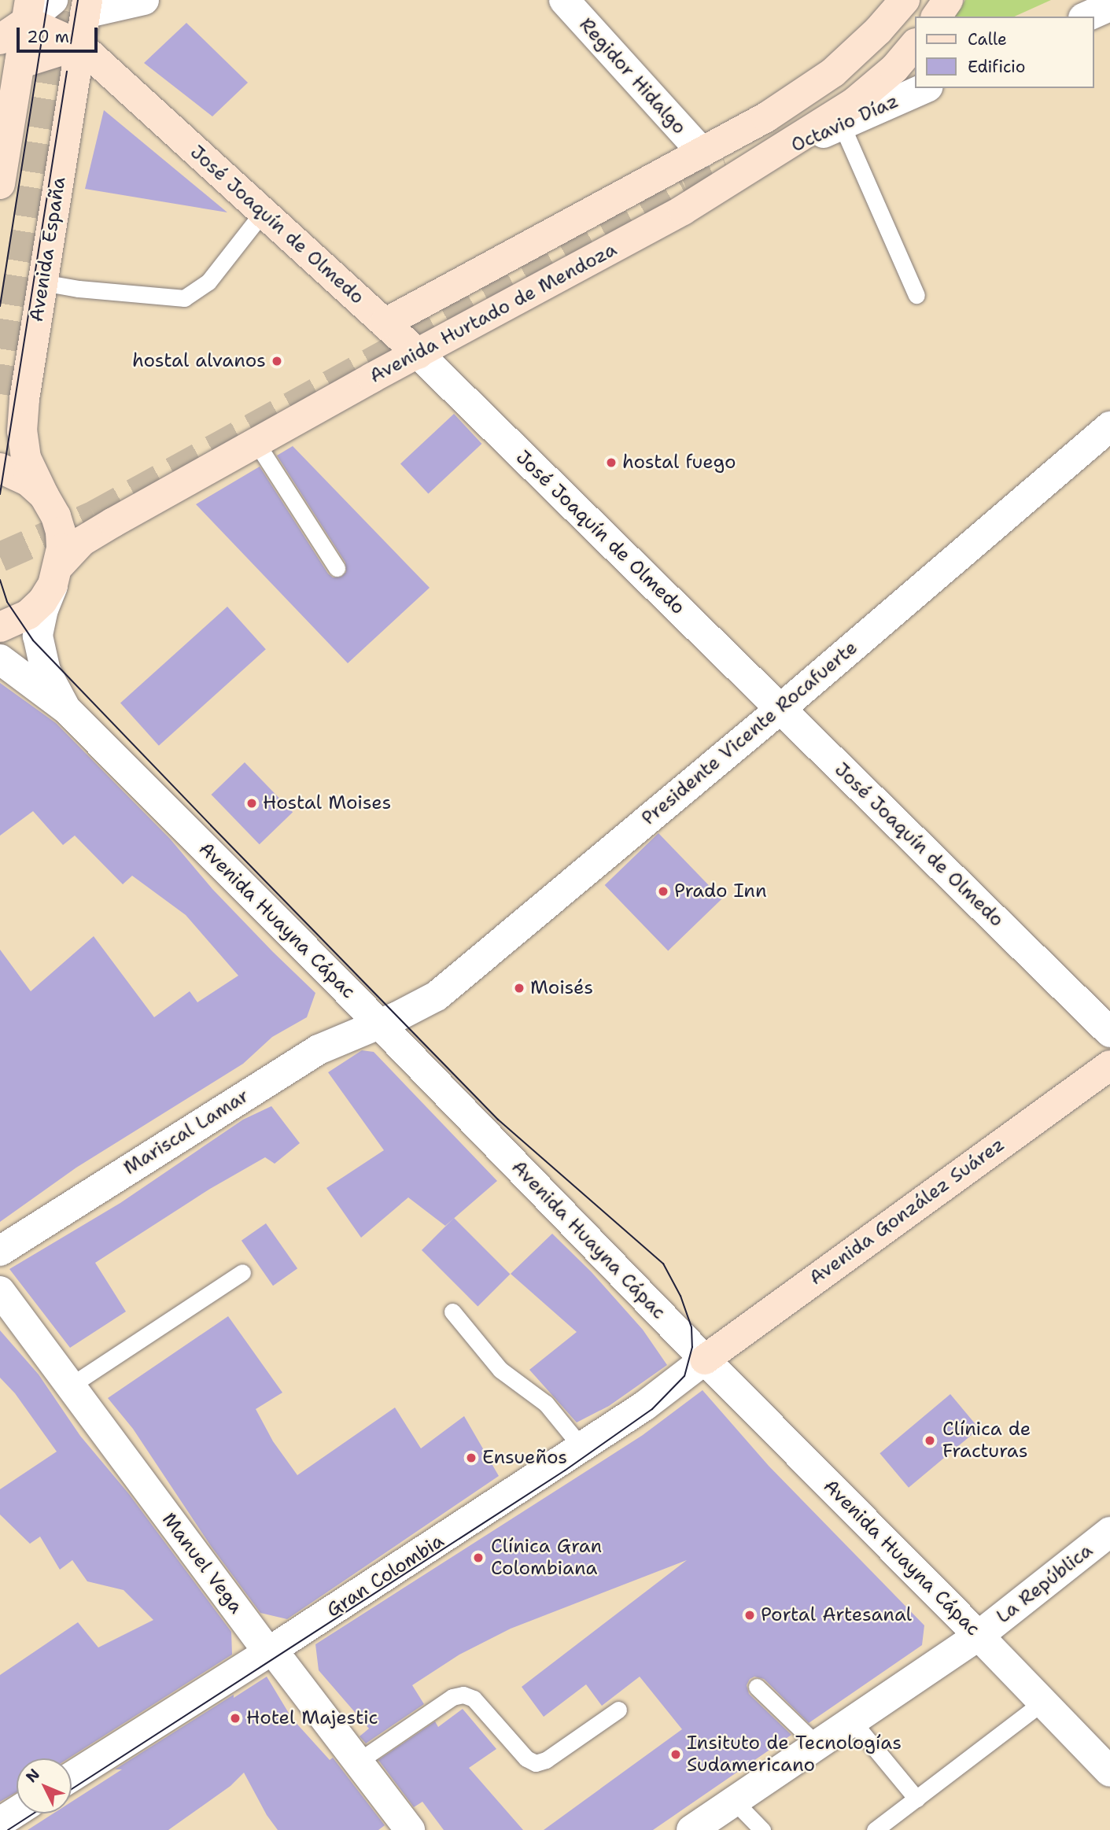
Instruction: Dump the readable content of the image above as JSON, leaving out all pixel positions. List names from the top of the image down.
{
  "streets": {
    "main road": [
      "José Joaquín de Olmedo",
      "Avenida España",
      "Avenida Hurtado de Mendoza",
      "Avenida González Suárez"
    ],
    "street": [
      "Regidor Hidalgo",
      "Octavio Díaz",
      "Presidente Vicente Rocafuerte",
      "Avenida Huayna Cápac",
      "Mariscal Lamar",
      "Manuel Vega",
      "Gran Colombia",
      "La República"
    ]
  },
  "crossings": [
    ["Octavio Díaz", "Avenida Hurtado de Mendoza"],
    ["José Joaquín de Olmedo", "Avenida España"],
    ["José Joaquín de Olmedo", "Avenida Hurtado de Mendoza"],
    ["José Joaquín de Olmedo", "Presidente Vicente Rocafuerte"],
    ["Avenida España", "Avenida Hurtado de Mendoza"],
    ["Presidente Vicente Rocafuerte", "Avenida Huayna Cápac"],
    ["Presidente Vicente Rocafuerte", "Mariscal Lamar"],
    ["Avenida Huayna Cápac", "Mariscal Lamar"],
    ["Avenida Huayna Cápac", "Avenida González Suárez"],
    ["Avenida Huayna Cápac", "Gran Colombia"],
    ["Avenida Huayna Cápac", "La República"],
    ["Avenida González Suárez", "Gran Colombia"],
    ["Manuel Vega", "Gran Colombia"]
  ],
  "places": [
    "hostal alvanos",
    "hostal fuego",
    "Hostal Moises",
    "Prado Inn",
    "Moisés",
    "Clínica de Fracturas",
    "Ensueños",
    "Clínica Gran Colombiana",
    "Portal Artesanal",
    "Hotel Majestic",
    "Insituto de Tecnologías Sudamericano"
  ],
  "legend": ["Calle", "Edificio"],
  "scale_bar": "20 m",
  "north": "top left"
}
